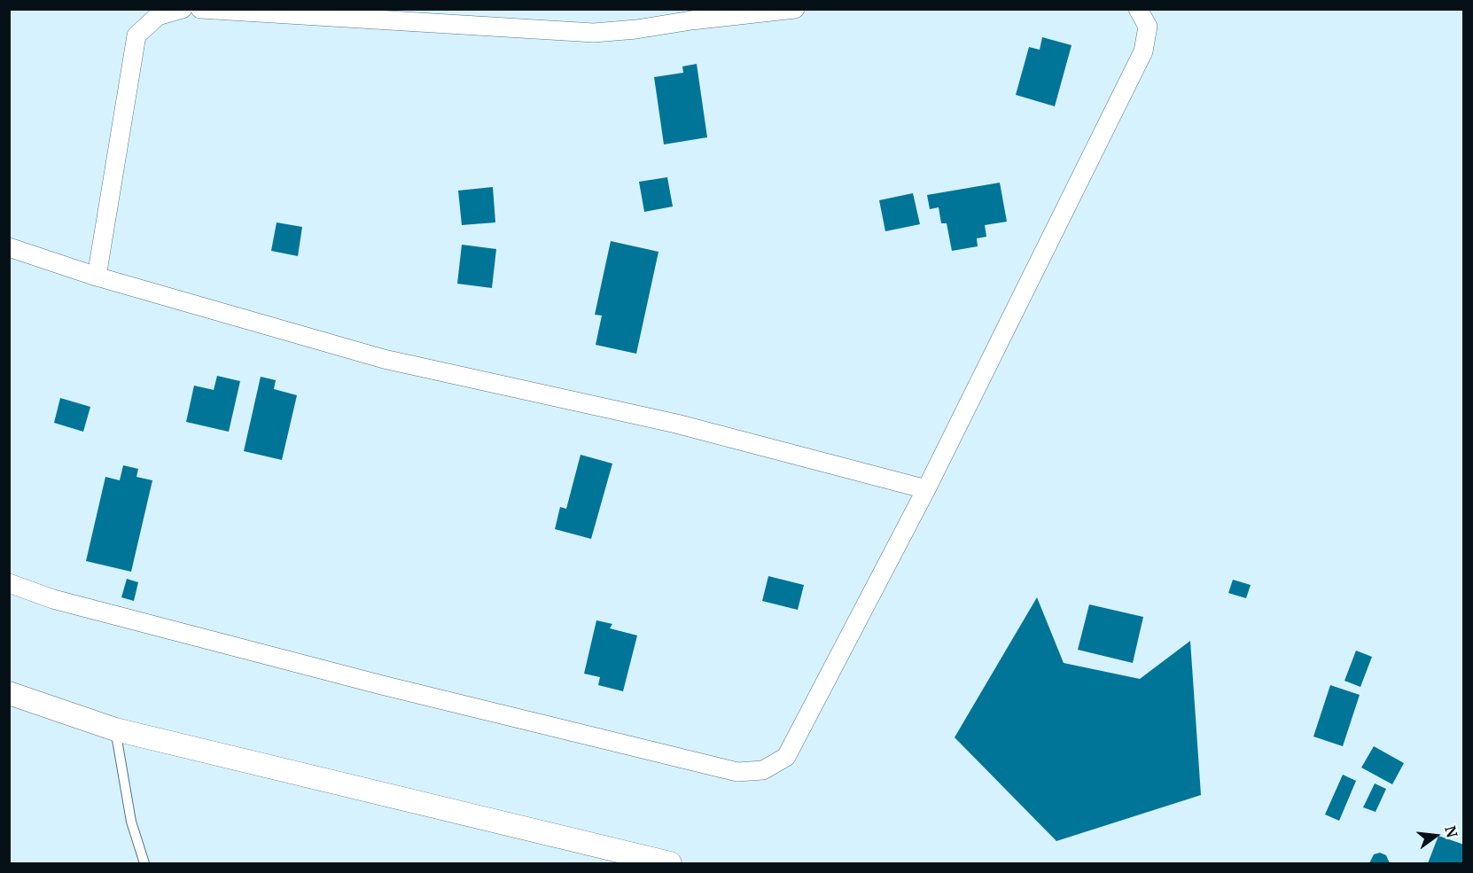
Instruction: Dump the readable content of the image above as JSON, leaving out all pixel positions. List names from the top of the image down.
{
  "north": "right"
}
